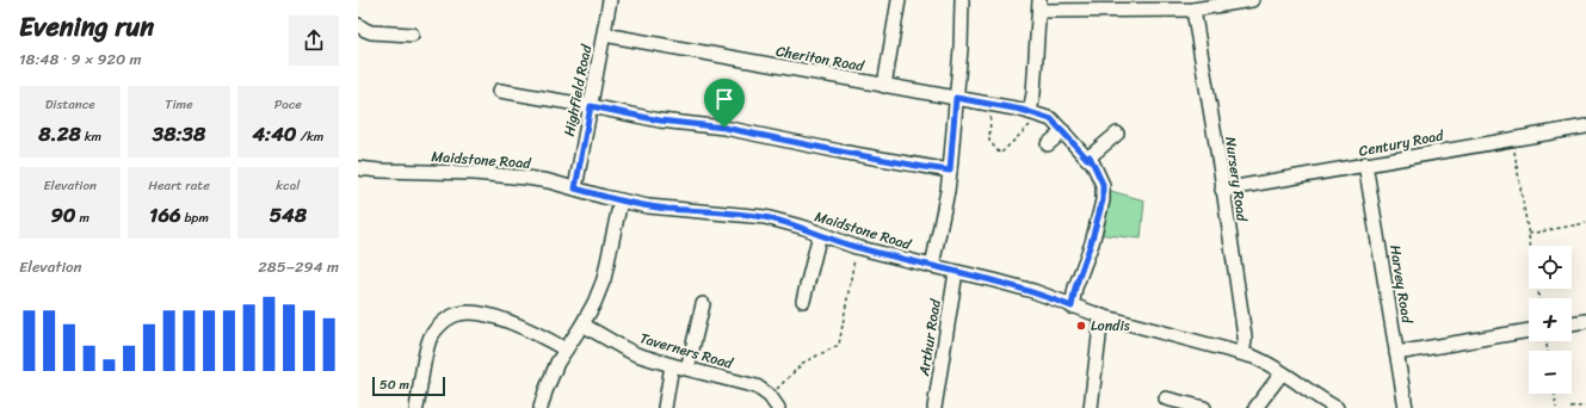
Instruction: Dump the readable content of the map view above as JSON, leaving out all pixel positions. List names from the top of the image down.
{
  "streets": {
    "street": [
      "Cheriton Road",
      "Highfield Road",
      "Century Road",
      "Maidstone Road",
      "Nursery Road",
      "Harvey Road",
      "Arthur Road",
      "Taverners Road"
    ]
  },
  "crossings": [
    ["Cheriton Road", "Highfield Road"],
    ["Highfield Road", "Maidstone Road"],
    ["Century Road", "Nursery Road"],
    ["Century Road", "Harvey Road"],
    ["Maidstone Road", "Nursery Road"],
    ["Maidstone Road", "Arthur Road"]
  ],
  "places": ["Londis"],
  "scale_bar": "50 m",
  "page": {
    "heading": ["Evening run", "18:48 · 9 × 920 m"],
    "stats": [
      ["Distance", "8.28 km"],
      ["Time", "38:38"],
      ["Pace", "4:40 /km"],
      ["Elevation", "90 m"],
      ["Heart rate", "166 bpm"],
      ["kcal", "548"]
    ],
    "chart": ["Elevation", "285–294 m"],
    "map_buttons": ["+", "−"],
    "scale": "50 m"
  }
}
